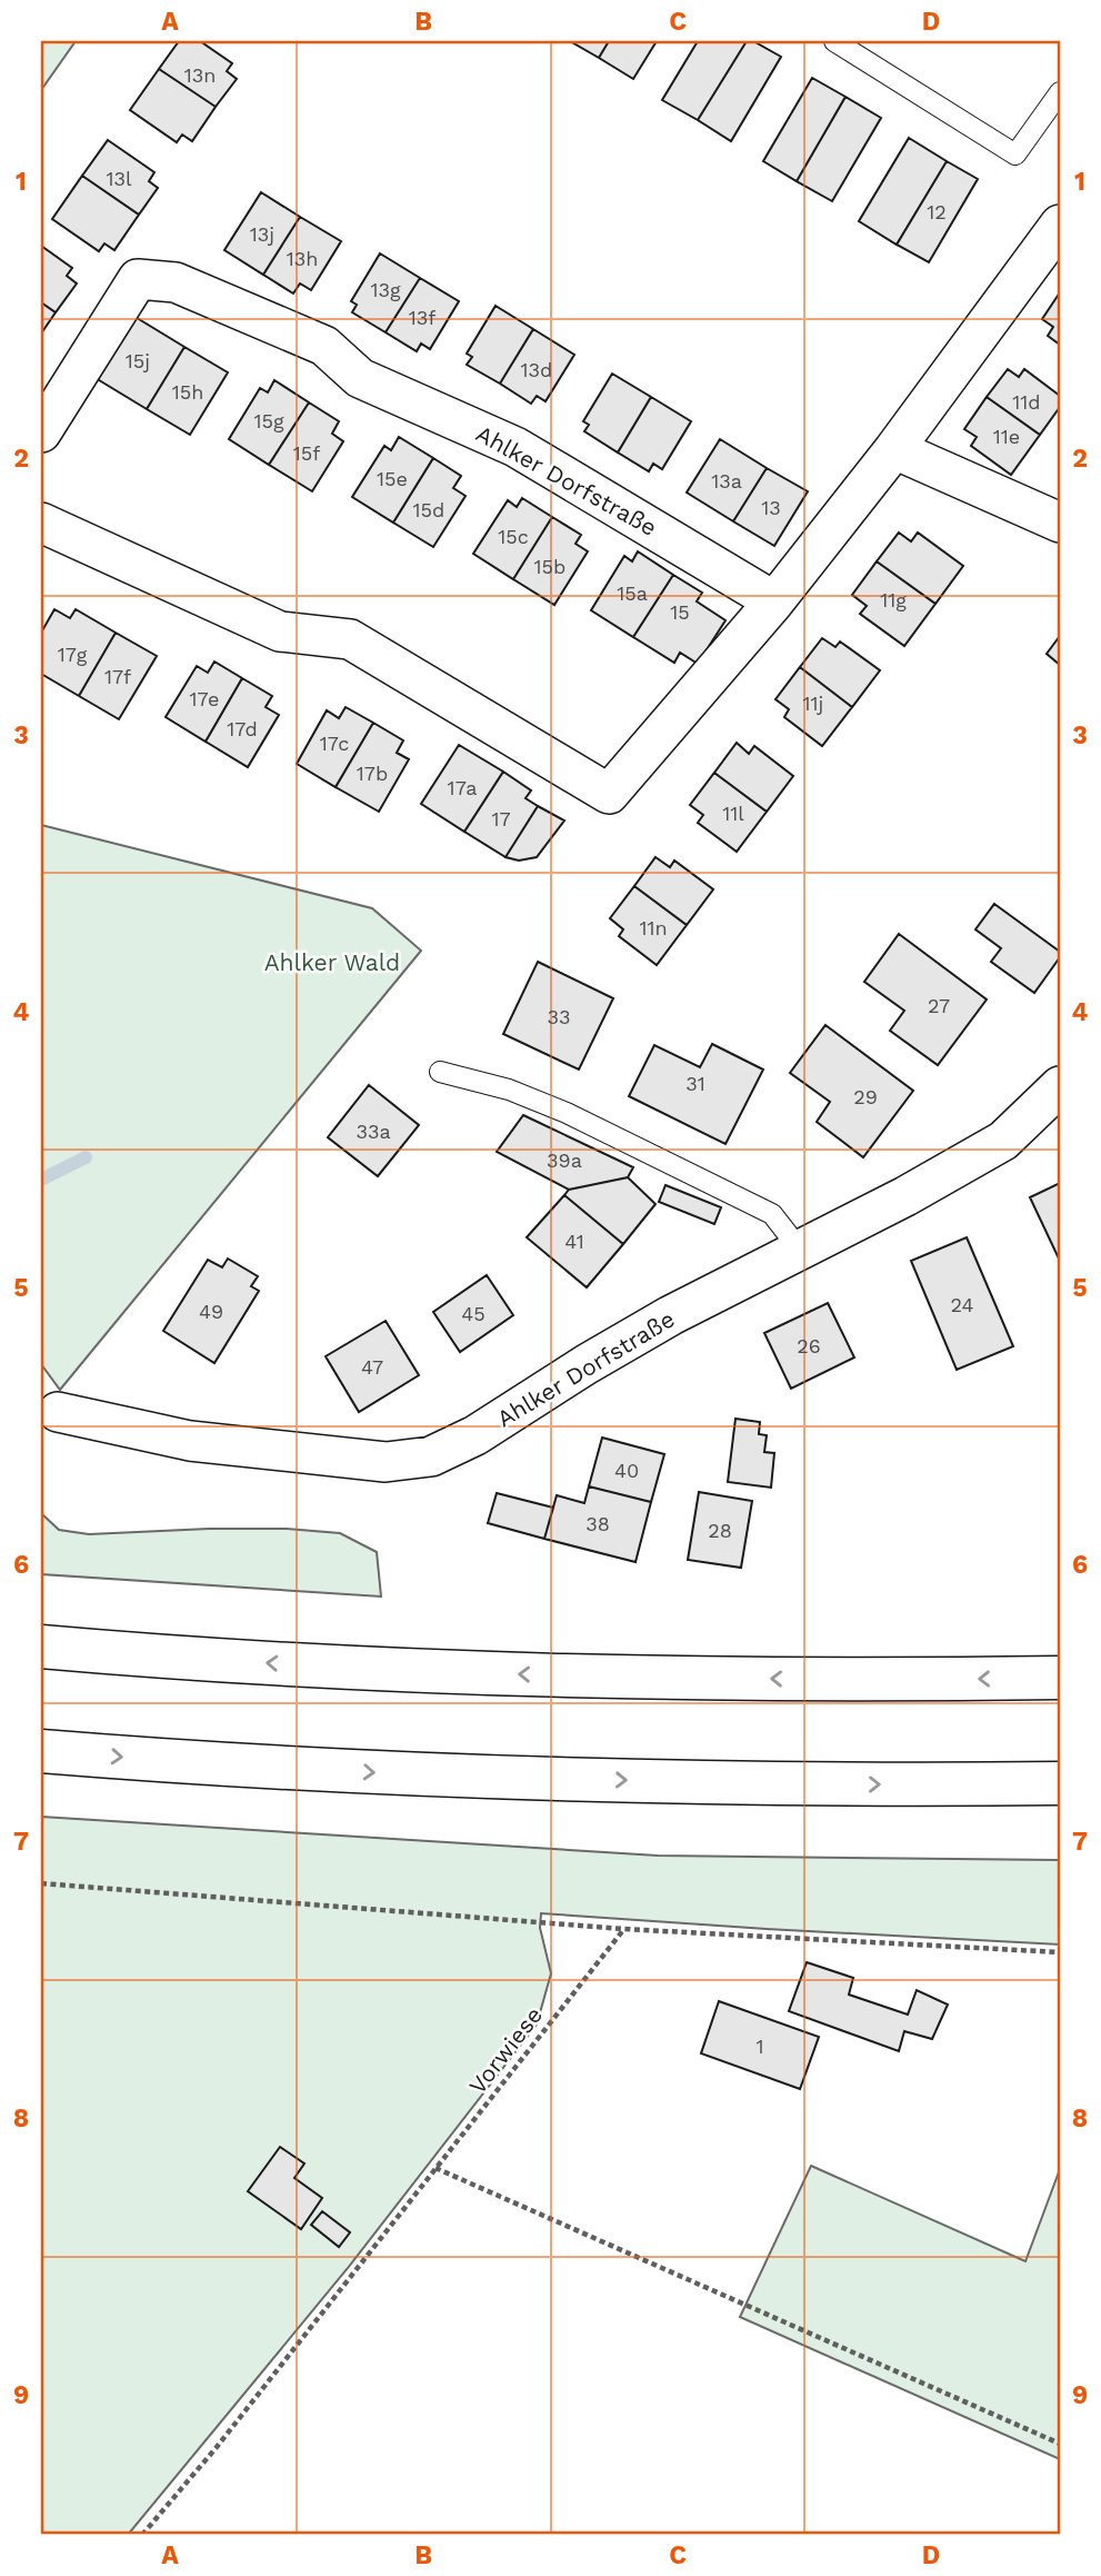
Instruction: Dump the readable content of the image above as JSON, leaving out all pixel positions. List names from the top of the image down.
{
  "streets": {
    "street": ["Ahlker Dorfstraße"],
    "path": ["Vorwiese"]
  },
  "parks": ["Ahlker Wald"],
  "house_numbers": [
    "13n",
    "13l",
    "12",
    "13j",
    "13h",
    "13g",
    "13f",
    "15j",
    "13d",
    "15h",
    "11d",
    "15g",
    "11e",
    "15f",
    "15e",
    "13a",
    "13",
    "15d",
    "15c",
    "15b",
    "15a",
    "11g",
    "15",
    "17g",
    "17f",
    "17e",
    "11j",
    "17d",
    "17c",
    "17b",
    "17a",
    "11l",
    "17",
    "11n",
    "27",
    "33",
    "31",
    "29",
    "33a",
    "39a",
    "41",
    "24",
    "49",
    "45",
    "26",
    "47",
    "40",
    "38",
    "28",
    "1"
  ],
  "grid": {
    "columns": [
      "A",
      "B",
      "C",
      "D"
    ],
    "rows": [
      "1",
      "2",
      "3",
      "4",
      "5",
      "6",
      "7",
      "8",
      "9"
    ]
  }
}
